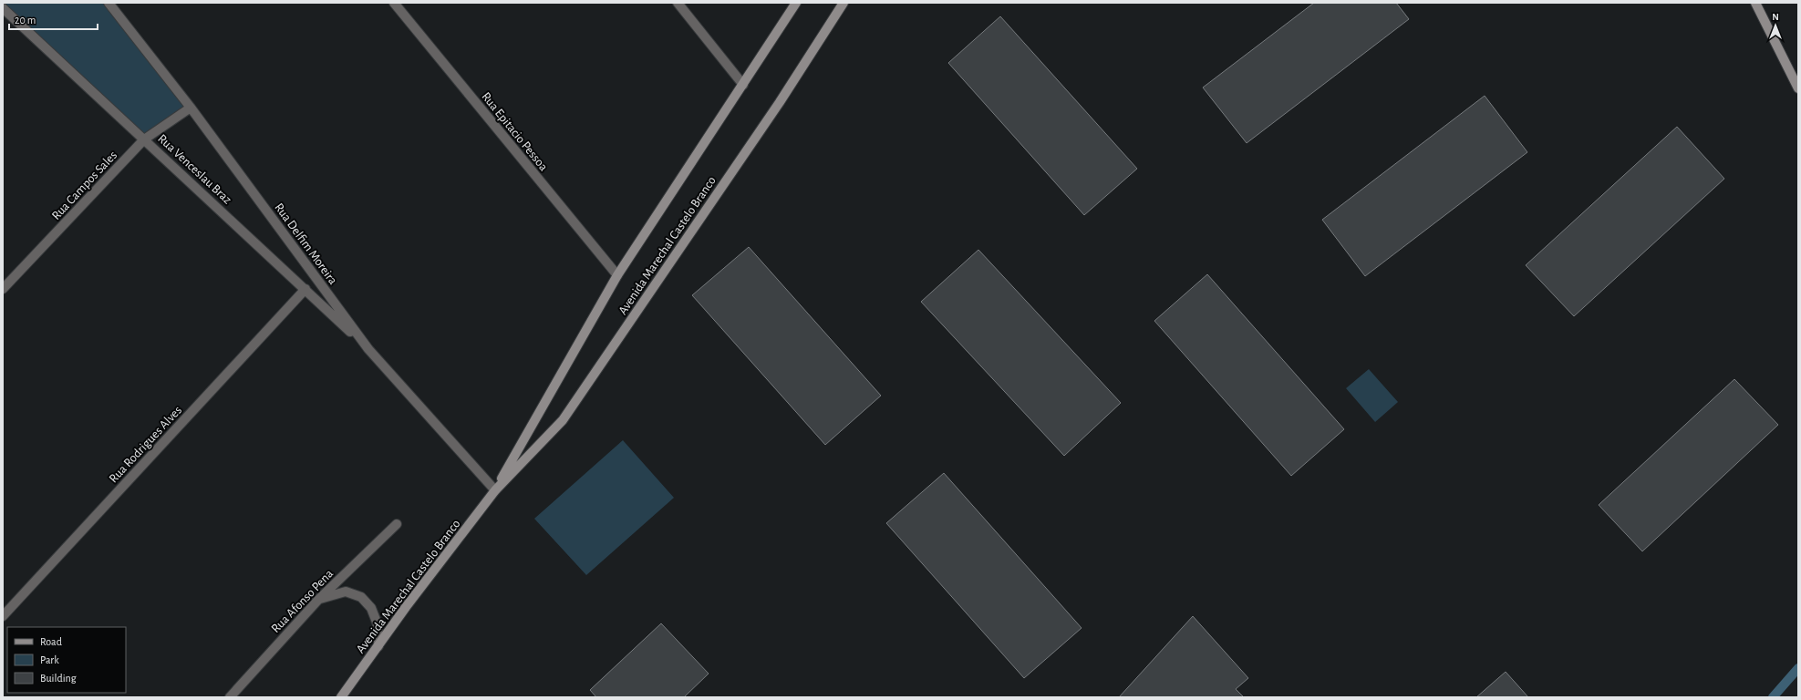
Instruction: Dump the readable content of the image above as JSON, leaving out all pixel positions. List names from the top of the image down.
{
  "streets": {
    "street": [
      "Rua Epitacio Pessoa",
      "Rua Venceslau Braz",
      "Rua Campos Sales",
      "Rua Delfim Moreira",
      "Avenida Marechal Castelo Branco",
      "Rua Rodrigues Alves",
      "Rua Afonso Pena"
    ]
  },
  "crossings": [
    ["Rua Epitacio Pessoa", "Avenida Marechal Castelo Branco"],
    ["Rua Venceslau Braz", "Rua Campos Sales"],
    ["Rua Venceslau Braz", "Rua Delfim Moreira"],
    ["Rua Venceslau Braz", "Rua Rodrigues Alves"],
    ["Rua Campos Sales", "Rua Delfim Moreira"],
    ["Rua Delfim Moreira", "Avenida Marechal Castelo Branco"]
  ],
  "legend": ["Road", "Park", "Building"],
  "scale_bar": "20 m",
  "north": "top"
}
